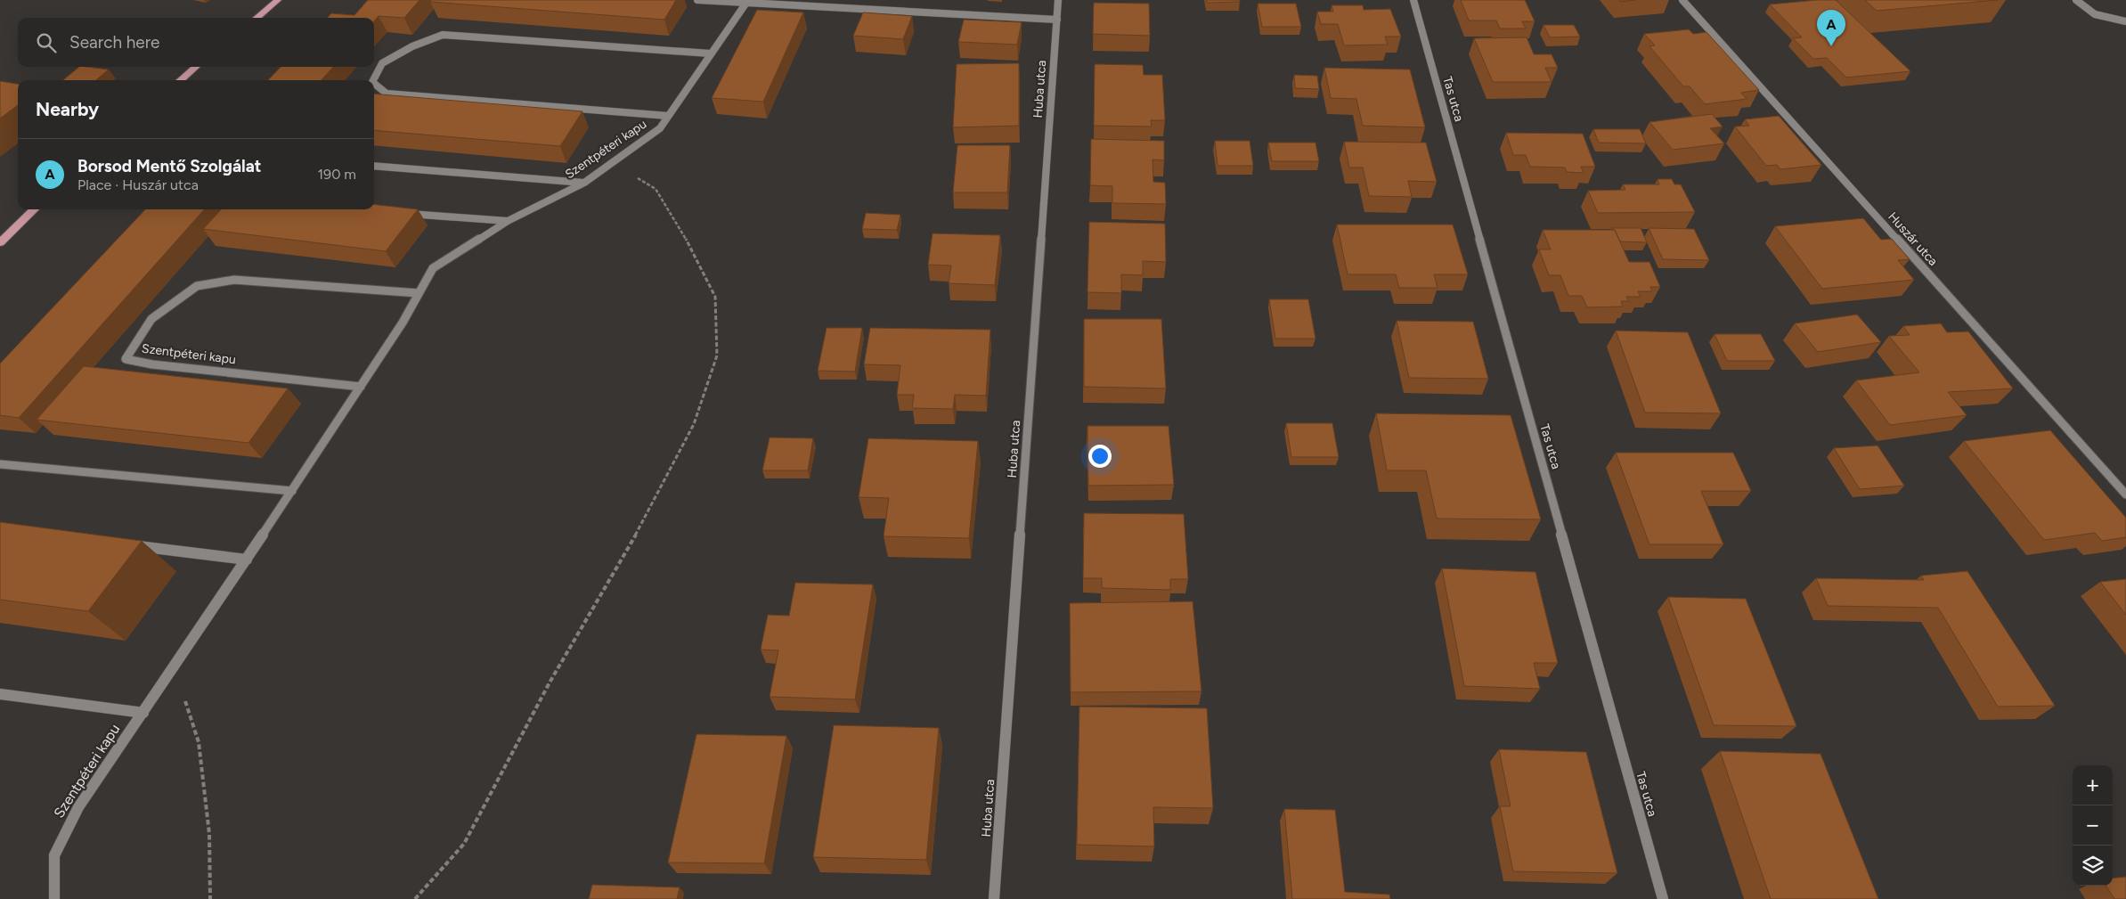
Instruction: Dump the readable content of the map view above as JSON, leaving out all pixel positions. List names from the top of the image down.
{
  "streets": {
    "street": [
      "Huba utca",
      "Tas utca",
      "Szentpéteri kapu",
      "Huszár utca"
    ]
  },
  "page": {
    "pins": "A",
    "search": "Search here",
    "heading": "Nearby",
    "list": [
      {
        "mark": "A",
        "name": "Borsod Mentő Szolgálat",
        "note": "Place · Huszár utca",
        "value": "190 m"
      }
    ],
    "map_buttons": ["+", "−"]
  }
}
